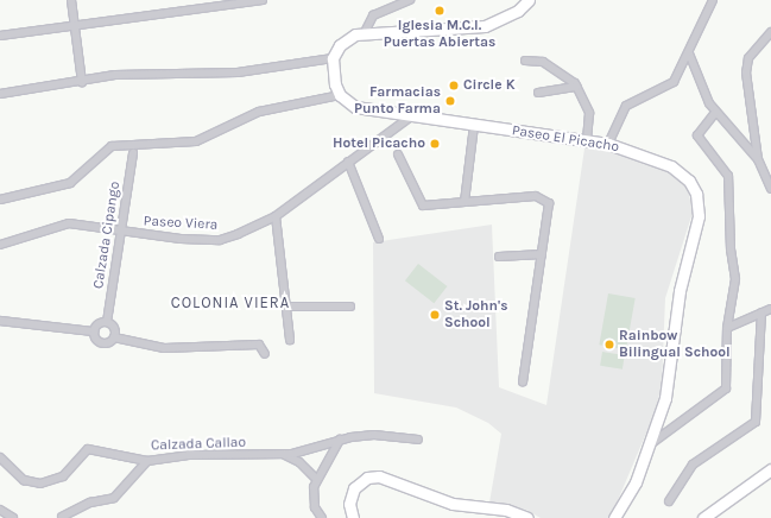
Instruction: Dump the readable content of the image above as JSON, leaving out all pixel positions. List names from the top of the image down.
{
  "streets": {
    "street": [
      "Paseo El Picacho",
      "Paseo Viera",
      "Calzada Cipango",
      "Calzada Callao"
    ]
  },
  "crossings": [
    ["Paseo El Picacho", "Paseo Viera"],
    ["Paseo Viera", "Calzada Cipango"]
  ],
  "districts": ["COLONIA VIERA"],
  "places": [
    "Iglesia M.C.I. Puertas Abiertas",
    "Circle K",
    "Farmacias Punto Farma",
    "Hotel Picacho",
    "St. John's School",
    "Rainbow Bilingual School"
  ]
}
